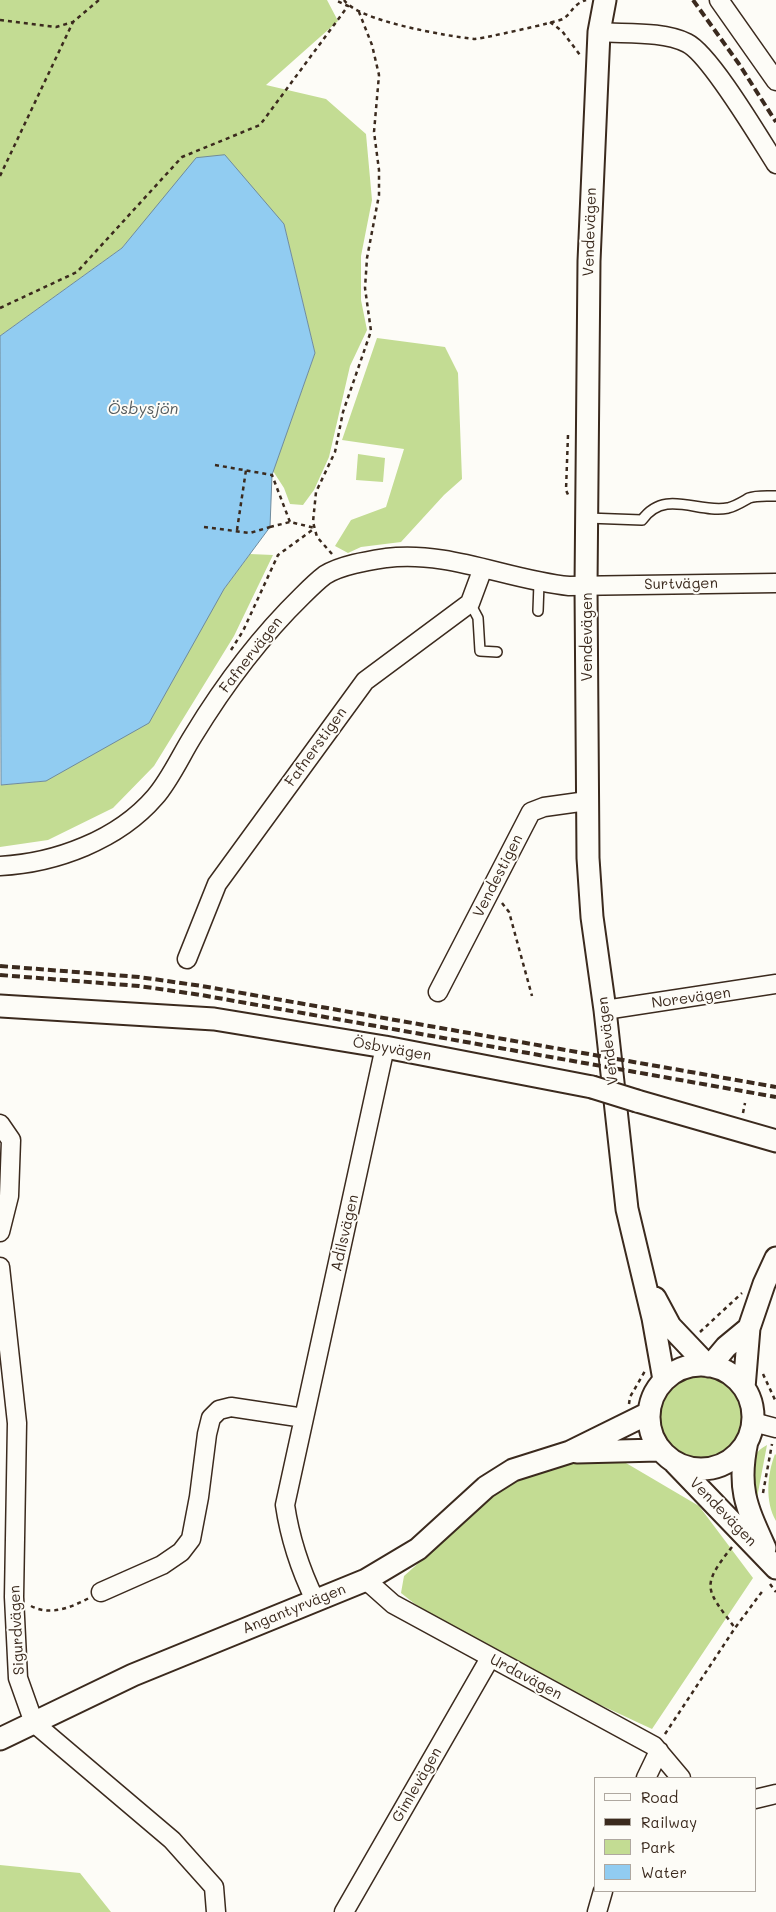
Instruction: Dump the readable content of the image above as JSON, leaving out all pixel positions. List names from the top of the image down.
{
  "streets": {
    "street": [
      "Vendevägen",
      "Surtvägen",
      "Fafnervägen",
      "Fafnerstigen",
      "Vendestigen",
      "Norevägen",
      "Ösbyvägen",
      "Adilsvägen",
      "Angantyrvägen",
      "Sigurdvägen",
      "Urdavägen",
      "Gimlevägen"
    ]
  },
  "crossings": [
    ["Vendevägen", "Surtvägen"],
    ["Vendevägen", "Fafnervägen"],
    ["Vendevägen", "Vendestigen"],
    ["Vendevägen", "Norevägen"],
    ["Vendevägen", "Angantyrvägen"],
    ["Surtvägen", "Fafnervägen"],
    ["Ösbyvägen", "Adilsvägen"],
    ["Adilsvägen", "Angantyrvägen"],
    ["Angantyrvägen", "Sigurdvägen"],
    ["Angantyrvägen", "Urdavägen"],
    ["Urdavägen", "Gimlevägen"]
  ],
  "water": ["Ösbysjön"],
  "legend": [
    "Road",
    "Railway",
    "Park",
    "Water"
  ]
}
